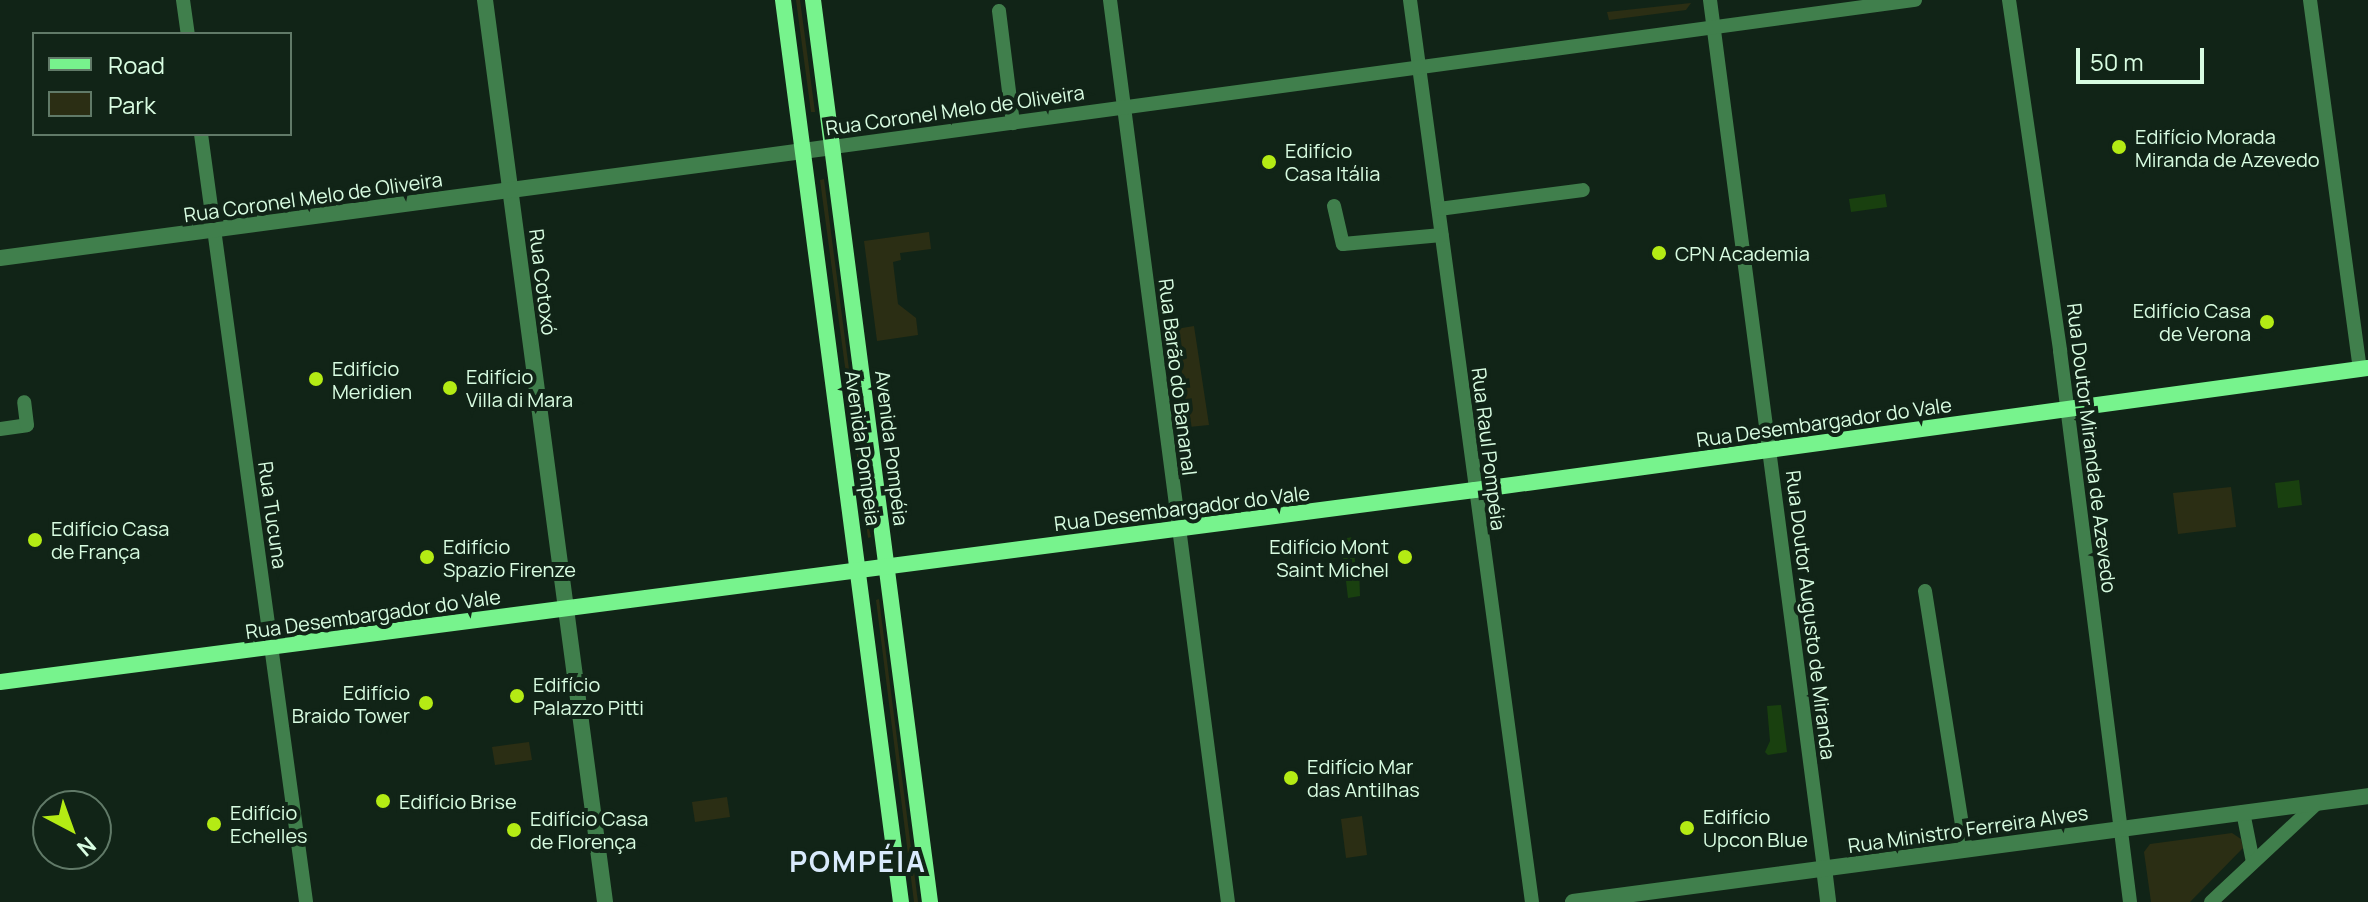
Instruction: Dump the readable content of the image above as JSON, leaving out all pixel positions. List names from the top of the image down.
{
  "streets": {
    "main road": ["Rua Desembargador do Vale", "Avenida Pompeia", "Avenida Pompéia"],
    "street": [
      "Rua Coronel Melo de Oliveira",
      "Rua Cotoxó",
      "Rua Barão do Bananal",
      "Rua Doutor Miranda de Azevedo",
      "Rua Raul Pompéia",
      "Rua Tucuna",
      "Rua Doutor Augusto de Miranda",
      "Rua Ministro Ferreira Alves"
    ]
  },
  "crossings": [
    ["Rua Coronel Melo de Oliveira", "Rua Cotoxó"],
    ["Rua Coronel Melo de Oliveira", "Rua Barão do Bananal"],
    ["Rua Coronel Melo de Oliveira", "Avenida Pompeia"],
    ["Rua Coronel Melo de Oliveira", "Avenida Pompéia"],
    ["Rua Coronel Melo de Oliveira", "Rua Raul Pompéia"],
    ["Rua Coronel Melo de Oliveira", "Rua Tucuna"],
    ["Rua Coronel Melo de Oliveira", "Rua Doutor Augusto de Miranda"],
    ["Rua Cotoxó", "Rua Desembargador do Vale"],
    ["Rua Barão do Bananal", "Rua Desembargador do Vale"],
    ["Rua Desembargador do Vale", "Avenida Pompeia"],
    ["Rua Desembargador do Vale", "Avenida Pompéia"],
    ["Rua Desembargador do Vale", "Rua Doutor Miranda de Azevedo"],
    ["Rua Desembargador do Vale", "Rua Raul Pompéia"],
    ["Rua Desembargador do Vale", "Rua Tucuna"],
    ["Rua Desembargador do Vale", "Rua Doutor Augusto de Miranda"],
    ["Rua Doutor Miranda de Azevedo", "Rua Ministro Ferreira Alves"],
    ["Rua Doutor Augusto de Miranda", "Rua Ministro Ferreira Alves"]
  ],
  "districts": ["POMPÉIA"],
  "places": [
    "Edifício Morada Miranda de Azevedo",
    "Edifício Casa Itália",
    "CPN Academia",
    "Edifício Casa de Verona",
    "Edifício Meridien",
    "Edifício Villa di Mara",
    "Edifício Casa de França",
    "Edifício Spazio Firenze",
    "Edifício Mont Saint Michel",
    "Edifício Palazzo Pitti",
    "Edifício Braido Tower",
    "Edifício Mar das Antilhas",
    "Edifício Brise",
    "Edifício Echelles",
    "Edifício Upcon Blue",
    "Edifício Casa de Florença"
  ],
  "legend": ["Road", "Park"],
  "scale_bar": "50 m",
  "north": "bottom right"
}
